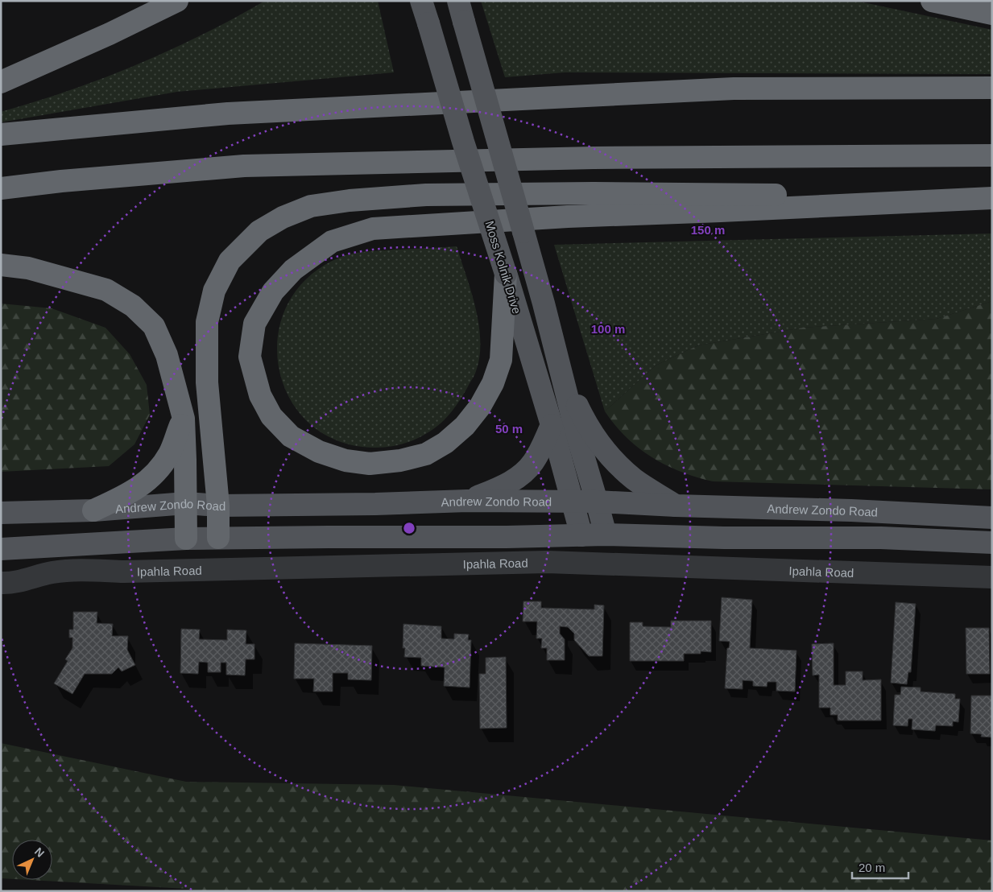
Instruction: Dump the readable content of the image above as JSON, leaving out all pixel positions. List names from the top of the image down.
{
  "streets": {
    "main road": ["Moss Kolnik Drive", "Andrew Zondo Road"],
    "street": ["Ipahla Road"]
  },
  "crossings": [
    ["Moss Kolnik Drive", "Andrew Zondo Road"]
  ],
  "scale_bar": "20 m",
  "north": "top right",
  "rings": ["150 m", "100 m", "50 m"]
}
